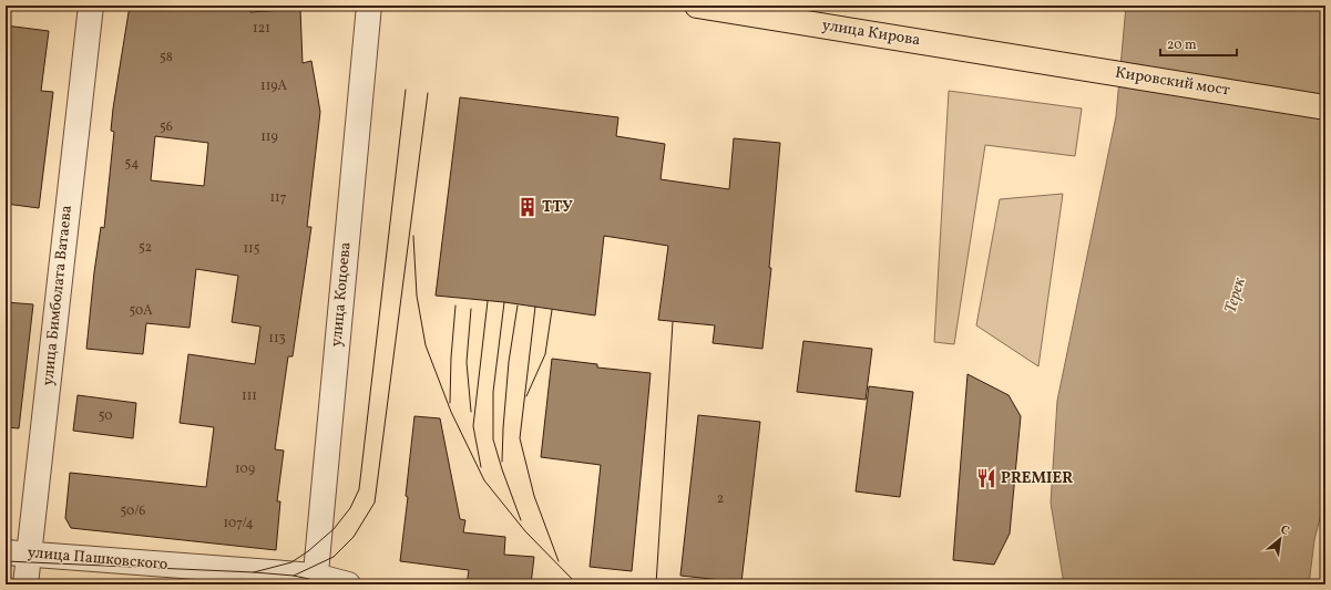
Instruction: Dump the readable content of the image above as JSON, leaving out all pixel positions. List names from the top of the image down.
{
  "streets": {
    "main road": ["улица Кирова", "Кировский мост"],
    "street": ["улица Коцоева", "улица Бимболата Ватаева", "улица Пашковского"]
  },
  "crossings": [
    ["улица Кирова", "Кировский мост"],
    ["улица Коцоева", "улица Пашковского"],
    ["улица Бимболата Ватаева", "улица Пашковского"]
  ],
  "water": ["Терек"],
  "places": {
    "building": ["ТТУ"],
    "restaurant": ["PREMIER"]
  },
  "house_numbers": [
    "121",
    "58",
    "119А",
    "56",
    "119",
    "54",
    "117",
    "52",
    "115",
    "50А",
    "113",
    "111",
    "50",
    "109",
    "2",
    "50/6",
    "107/4"
  ],
  "scale_bar": "20 m",
  "north": "top right"
}
